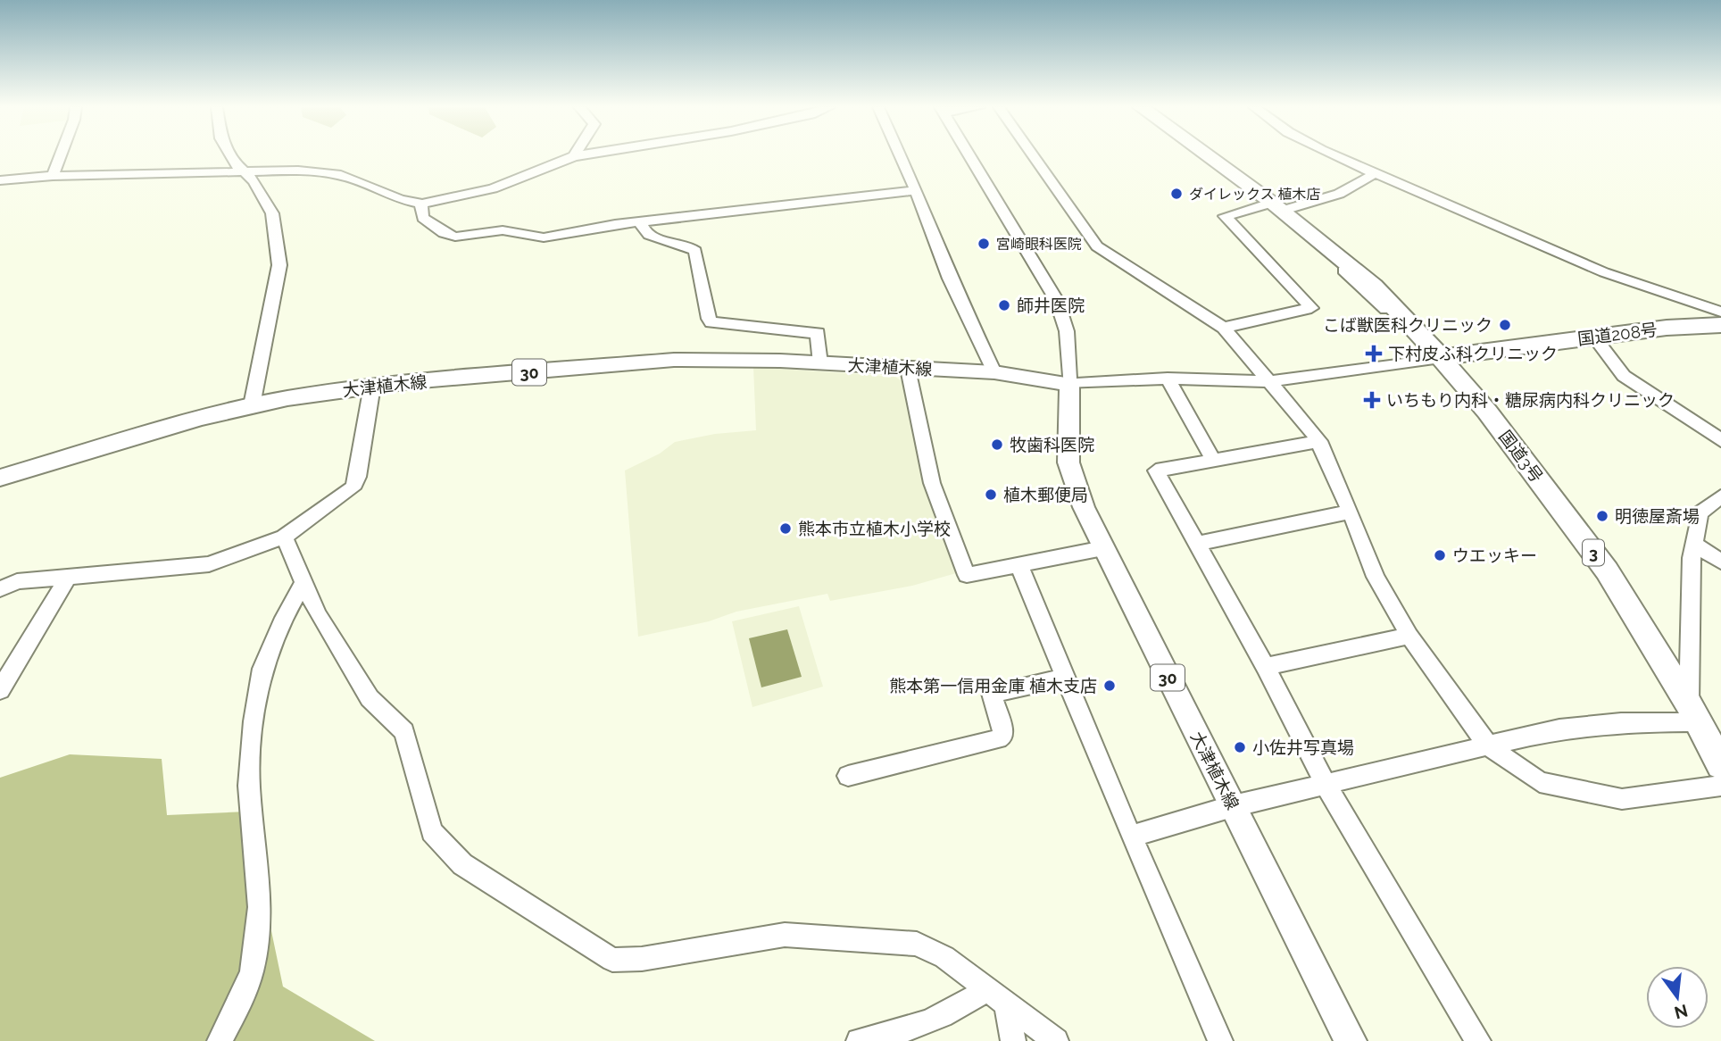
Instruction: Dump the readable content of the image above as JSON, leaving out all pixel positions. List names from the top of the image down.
{
  "streets": {
    "highway": ["国道208号", "国道3号", "3"],
    "main road": ["大津植木線", "30"]
  },
  "crossings": [
    ["国道208号", "国道3号"]
  ],
  "places": {
    "other": [
      "ダイレックス 植木店",
      "宮崎眼科医院",
      "師井医院",
      "こば獣医科クリニック",
      "牧歯科医院",
      "植木郵便局",
      "明徳屋斎場",
      "熊本市立植木小学校",
      "ウエッキー",
      "熊本第一信用金庫 植木支店",
      "小佐井写真場"
    ],
    "health": ["下村皮ふ科クリニック", "いちもり内科・糖尿病内科クリニック"]
  },
  "north": "bottom"
}
